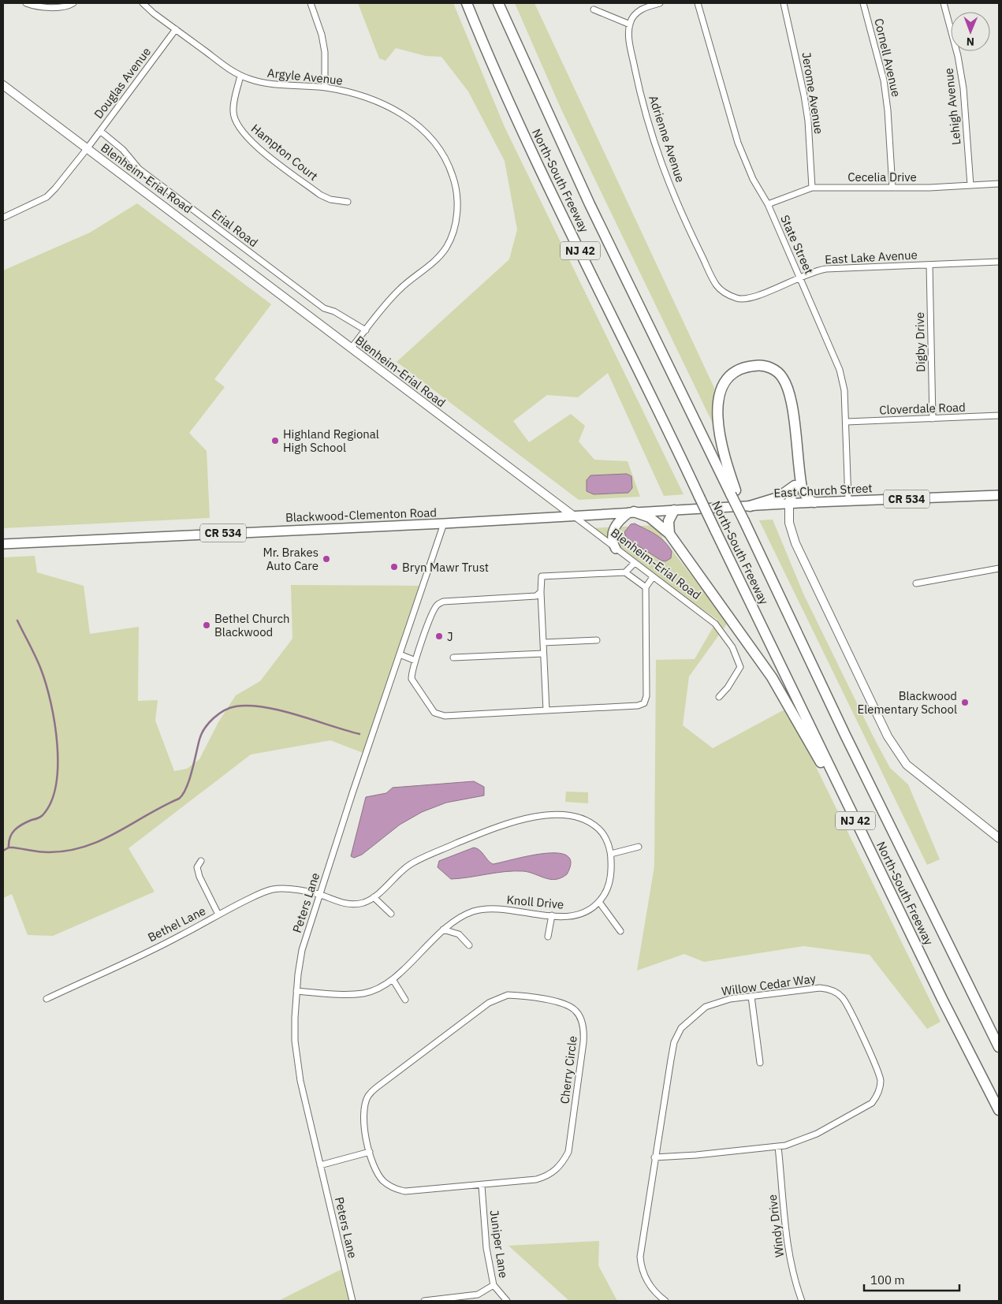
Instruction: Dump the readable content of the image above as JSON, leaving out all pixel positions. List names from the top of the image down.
{
  "streets": {
    "highway": ["North-South Freeway", "NJ 42"],
    "main road": [
      "Blenheim-Erial Road",
      "East Church Street",
      "CR 534",
      "Blackwood-Clementon Road"
    ],
    "street": [
      "Cornell Avenue",
      "Argyle Avenue",
      "Douglas Avenue",
      "Jerome Avenue",
      "Lehigh Avenue",
      "Adrienne Avenue",
      "Hampton Court",
      "Cecelia Drive",
      "Erial Road",
      "State Street",
      "East Lake Avenue",
      "Digby Drive",
      "Cloverdale Road",
      "Knoll Drive",
      "Peters Lane",
      "Bethel Lane",
      "Willow Cedar Way",
      "Cherry Circle",
      "Windy Drive",
      "Juniper Lane"
    ]
  },
  "crossings": [
    ["Cornell Avenue", "Cecelia Drive"],
    ["Argyle Avenue", "Douglas Avenue"],
    ["Argyle Avenue", "Hampton Court"],
    ["Argyle Avenue", "Blenheim-Erial Road"],
    ["Argyle Avenue", "Erial Road"],
    ["Douglas Avenue", "Blenheim-Erial Road"],
    ["Douglas Avenue", "Erial Road"],
    ["Jerome Avenue", "Cecelia Drive"],
    ["Lehigh Avenue", "Cecelia Drive"],
    ["Adrienne Avenue", "East Lake Avenue"],
    ["Cecelia Drive", "State Street"],
    ["Blenheim-Erial Road", "Blackwood-Clementon Road"],
    ["State Street", "East Lake Avenue"],
    ["State Street", "Cloverdale Road"],
    ["State Street", "East Church Street"],
    ["East Lake Avenue", "Digby Drive"],
    ["Digby Drive", "Cloverdale Road"],
    ["East Church Street", "Blackwood-Clementon Road"],
    ["Blackwood-Clementon Road", "Peters Lane"],
    ["Knoll Drive", "Peters Lane"],
    ["Knoll Drive", "Bethel Lane"],
    ["Peters Lane", "Bethel Lane"],
    ["Willow Cedar Way", "Windy Drive"],
    ["Cherry Circle", "Juniper Lane"]
  ],
  "places": [
    "Highland Regional High School",
    "Mr. Brakes Auto Care",
    "Bryn Mawr Trust",
    "Bethel Church Blackwood",
    "J",
    "Blackwood Elementary School"
  ],
  "scale_bar": "100 m",
  "north": "bottom"
}
